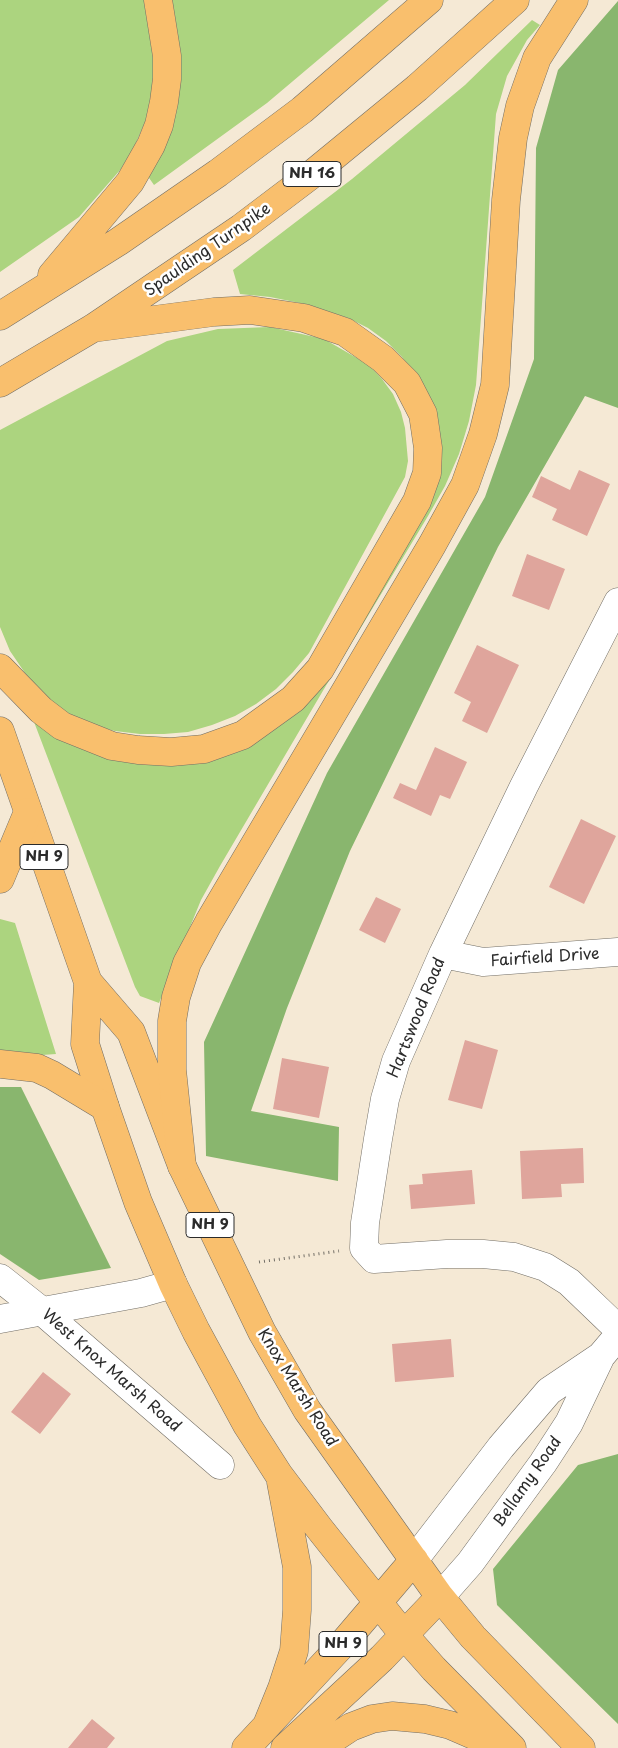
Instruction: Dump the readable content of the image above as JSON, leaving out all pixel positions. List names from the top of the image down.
{
  "streets": {
    "main road": [
      "NH 16",
      "Spaulding Turnpike",
      "NH 9",
      "Knox Marsh Road"
    ],
    "street": [
      "Fairfield Drive",
      "Hartswood Road",
      "West Knox Marsh Road",
      "Bellamy Road"
    ]
  },
  "crossings": [
    ["NH 9", "Knox Marsh Road"],
    ["NH 9", "Bellamy Road"],
    ["Fairfield Drive", "Hartswood Road"],
    ["Knox Marsh Road", "Bellamy Road"]
  ]
}
